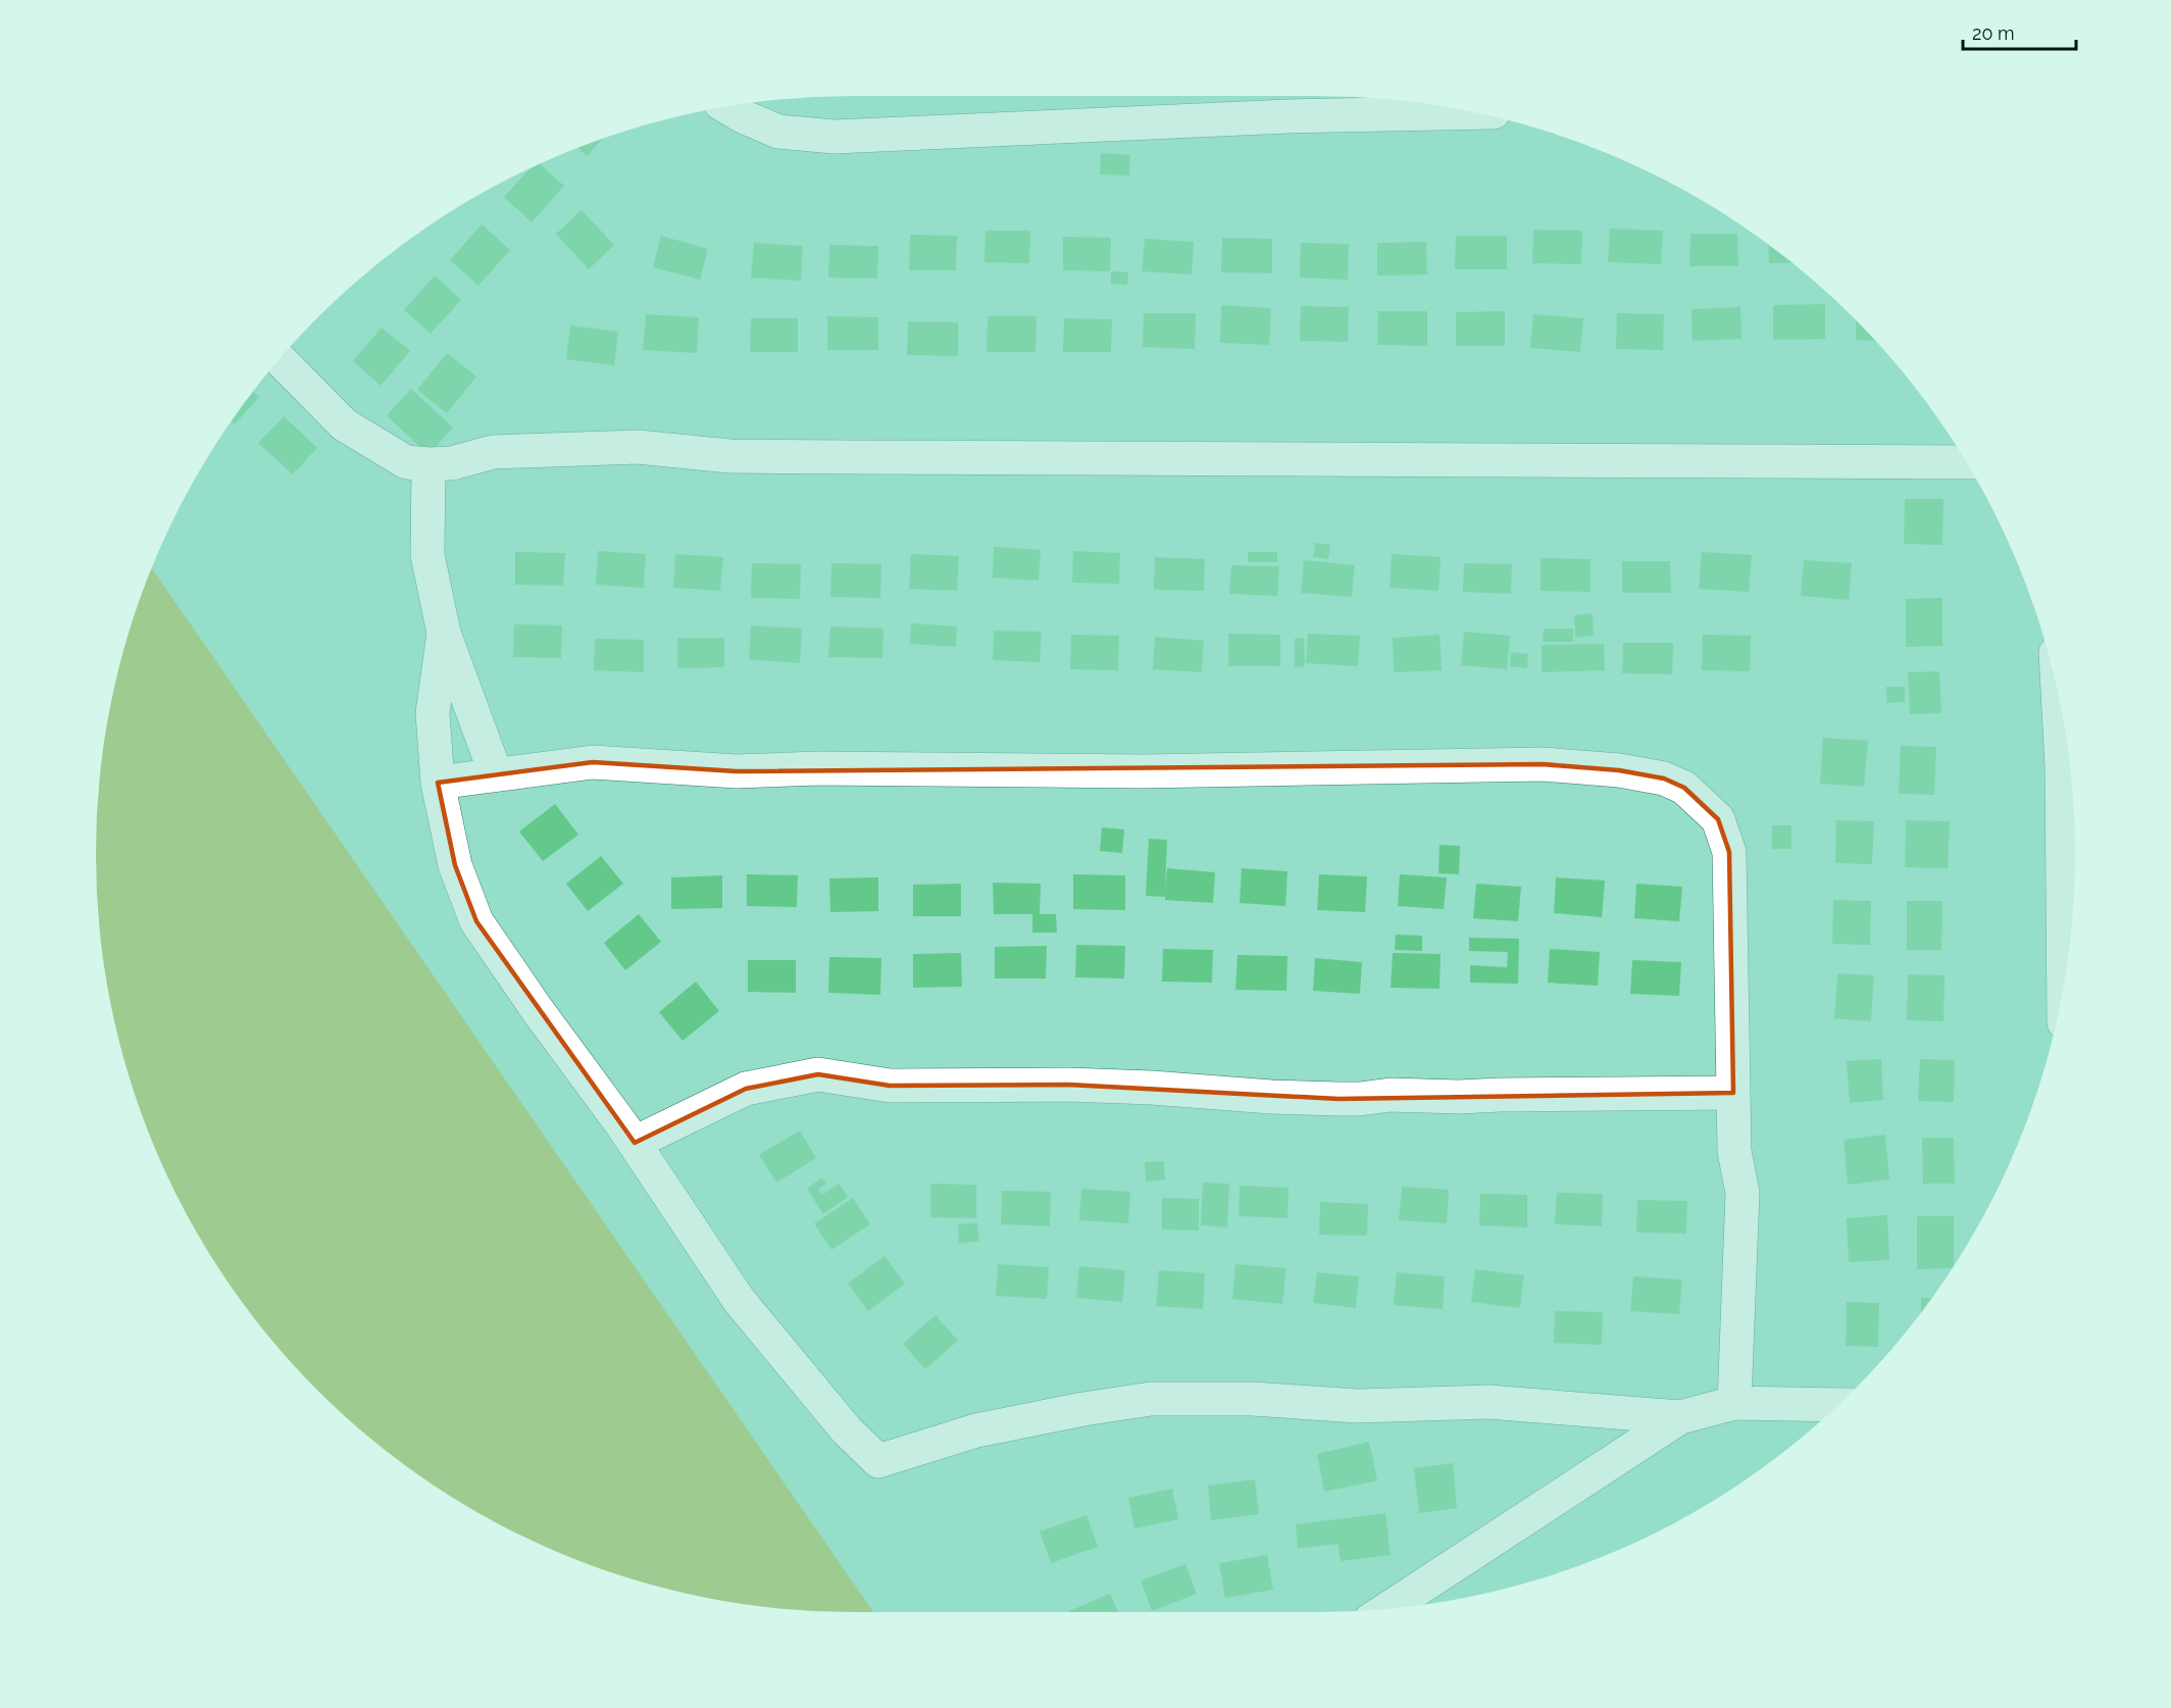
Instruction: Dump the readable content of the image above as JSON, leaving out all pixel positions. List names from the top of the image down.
{
  "scale_bar": "20 m"
}
